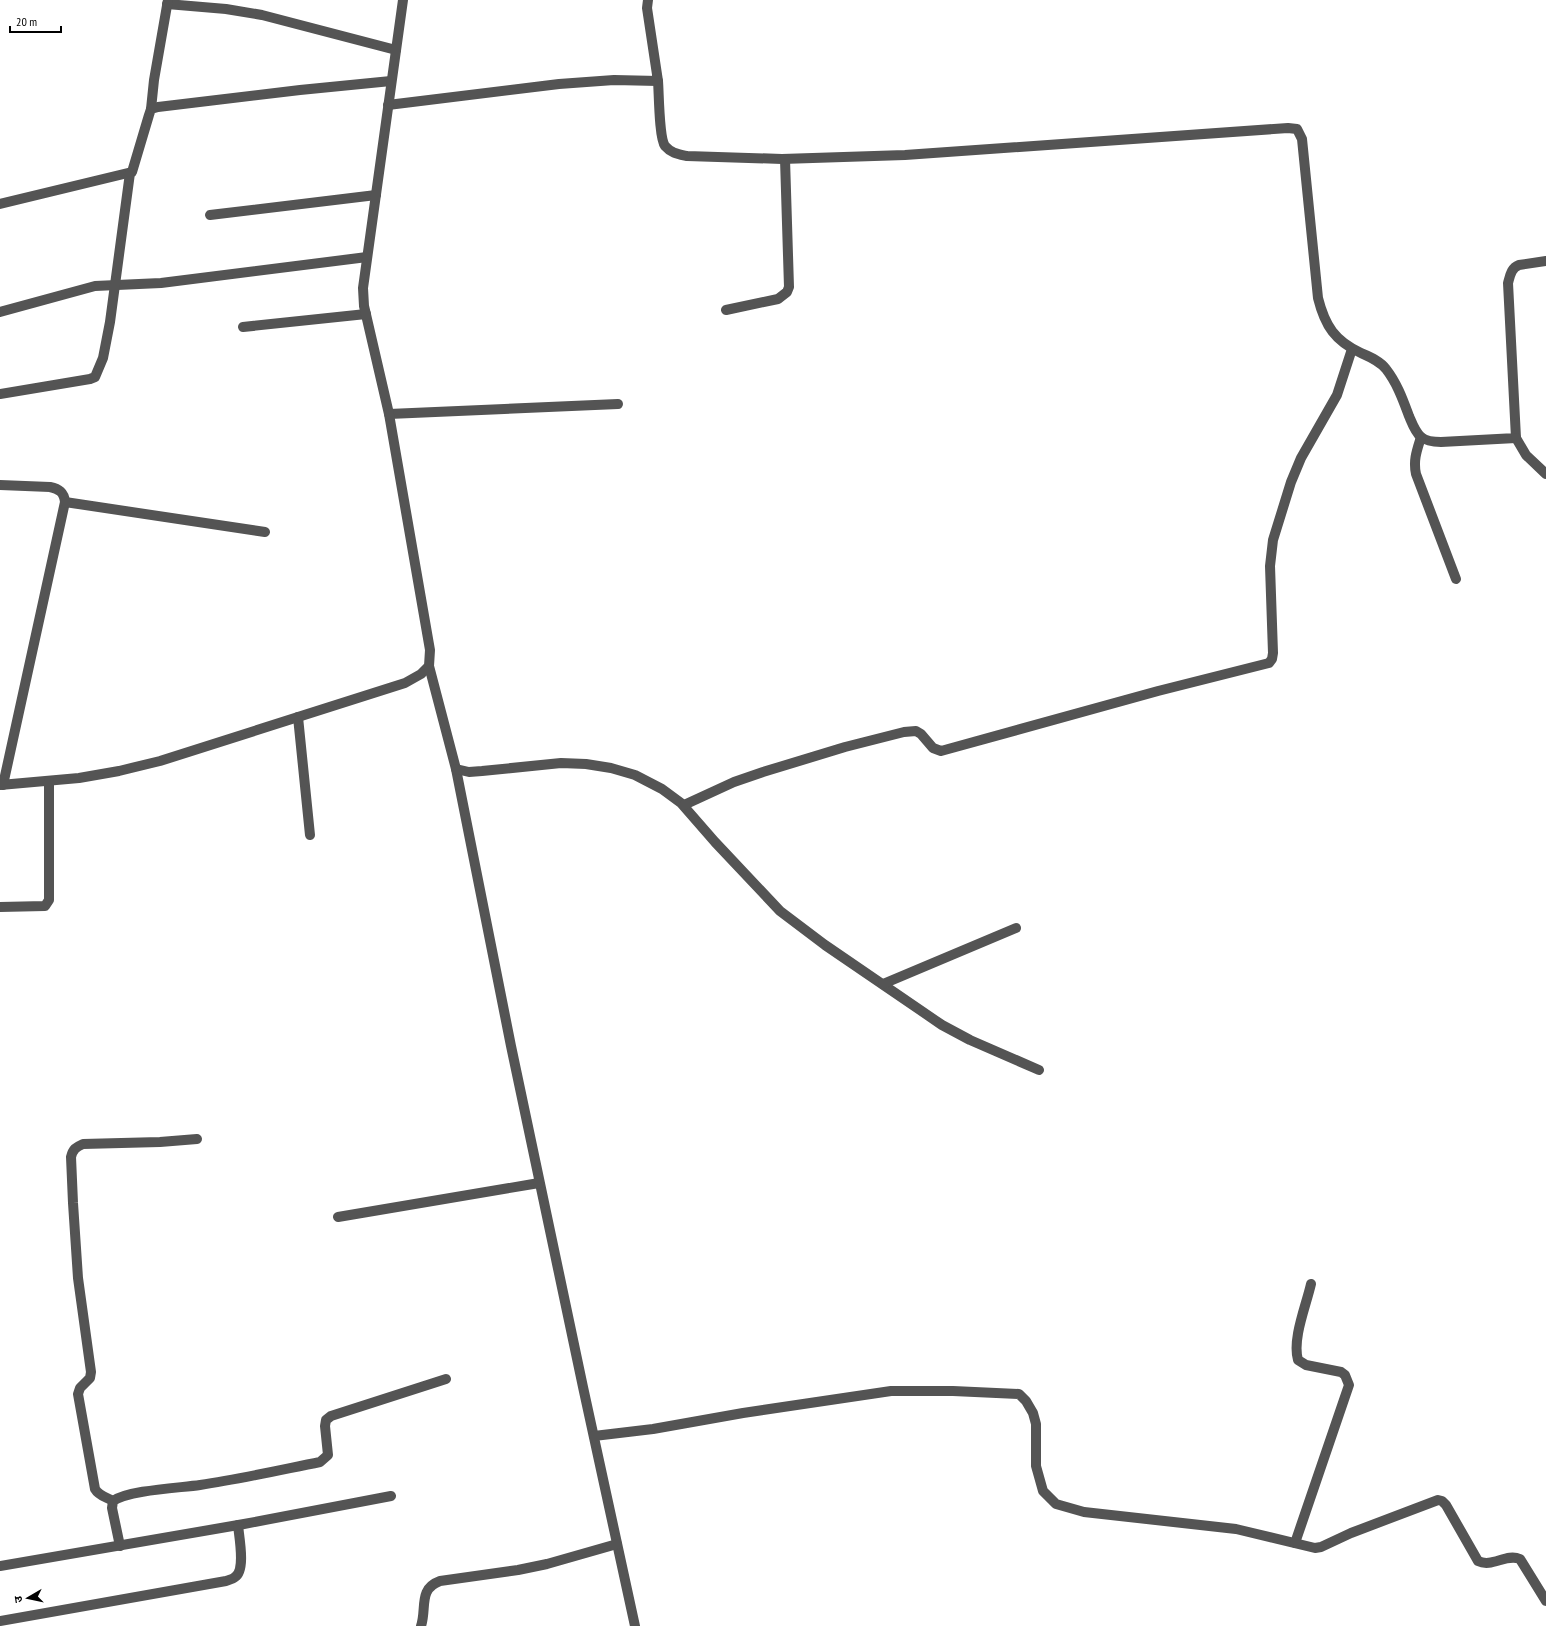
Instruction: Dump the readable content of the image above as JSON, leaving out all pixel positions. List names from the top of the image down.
{
  "scale_bar": "20 m",
  "north": "left"
}
